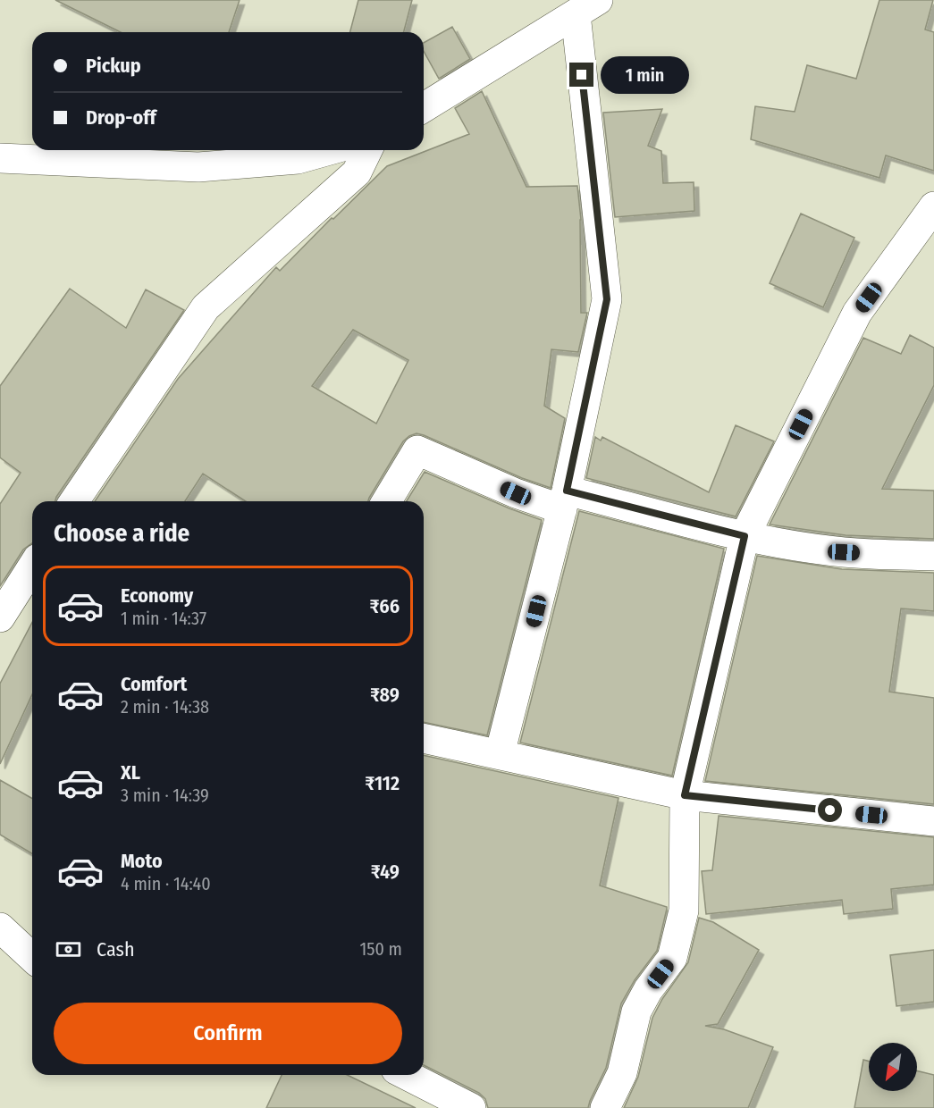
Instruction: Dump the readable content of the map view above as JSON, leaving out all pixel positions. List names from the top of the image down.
{
  "north": "bottom left",
  "page": {
    "banner": ["Pickup", "Drop-off"],
    "bubble": "1 min",
    "heading": "Choose a ride",
    "list": [
      {
        "name": "Economy",
        "note": "1 min · 14:37",
        "value": "₹66"
      },
      {
        "name": "Comfort",
        "note": "2 min · 14:38",
        "value": "₹89"
      },
      {
        "name": "XL",
        "note": "3 min · 14:39",
        "value": "₹112"
      },
      {
        "name": "Moto",
        "note": "4 min · 14:40",
        "value": "₹49"
      }
    ],
    "pay": ["Cash", "150 m"],
    "buttons": "Confirm"
  }
}
